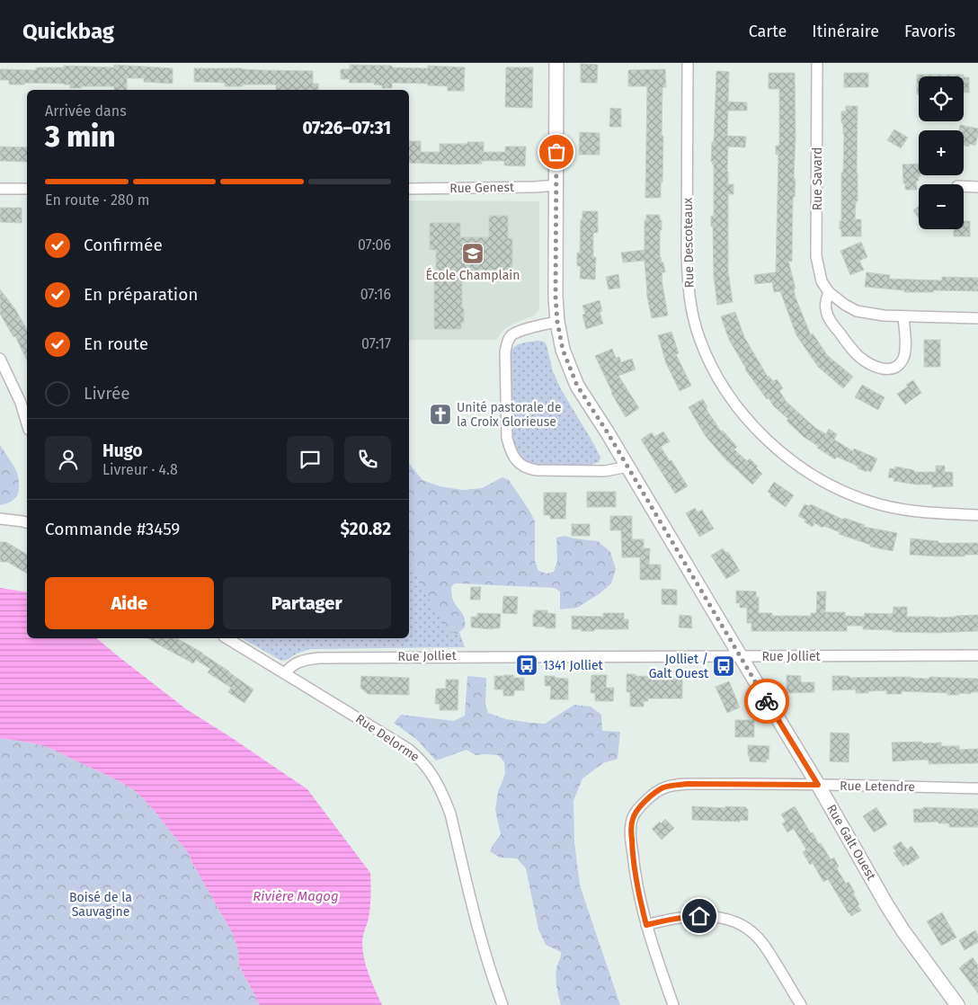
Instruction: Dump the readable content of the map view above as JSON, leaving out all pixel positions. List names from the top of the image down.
{
  "streets": {
    "street": [
      "Rue Savard",
      "Rue Genest",
      "Rue Descoteaux",
      "Rue Jolliet",
      "Rue Delorme",
      "Rue Letendre",
      "Rue Galt Ouest"
    ]
  },
  "crossings": [
    ["Rue Genest", "Rue Galt Ouest"],
    ["Rue Jolliet", "Rue Delorme"],
    ["Rue Jolliet", "Rue Galt Ouest"],
    ["Rue Letendre", "Rue Galt Ouest"]
  ],
  "water": ["Rivière Magog"],
  "parks": ["Boisé de la Sauvagine"],
  "places": {
    "school or university": ["École Champlain"],
    "church": ["Unité pastorale de la Croix Glorieuse"],
    "bus stop": ["1341 Jolliet", "Jolliet / Galt Ouest"]
  },
  "page": {
    "header": "Quickbag",
    "nav": ["Carte", "Itinéraire", "Favoris"],
    "map_buttons": ["+", "−"],
    "heading": ["3 min", "Arrivée dans", "07:26–07:31"],
    "panel": [
      "Hugo",
      "Livreur · 4.8",
      "Commande #3459",
      "$20.82"
    ],
    "bar": "En route · 280 m",
    "list": [
      ["Confirmée", "07:06"],
      ["En préparation", "07:16"],
      ["En route", "07:17"],
      "Livrée"
    ],
    "buttons": ["Aide", "Partager"]
  }
}
